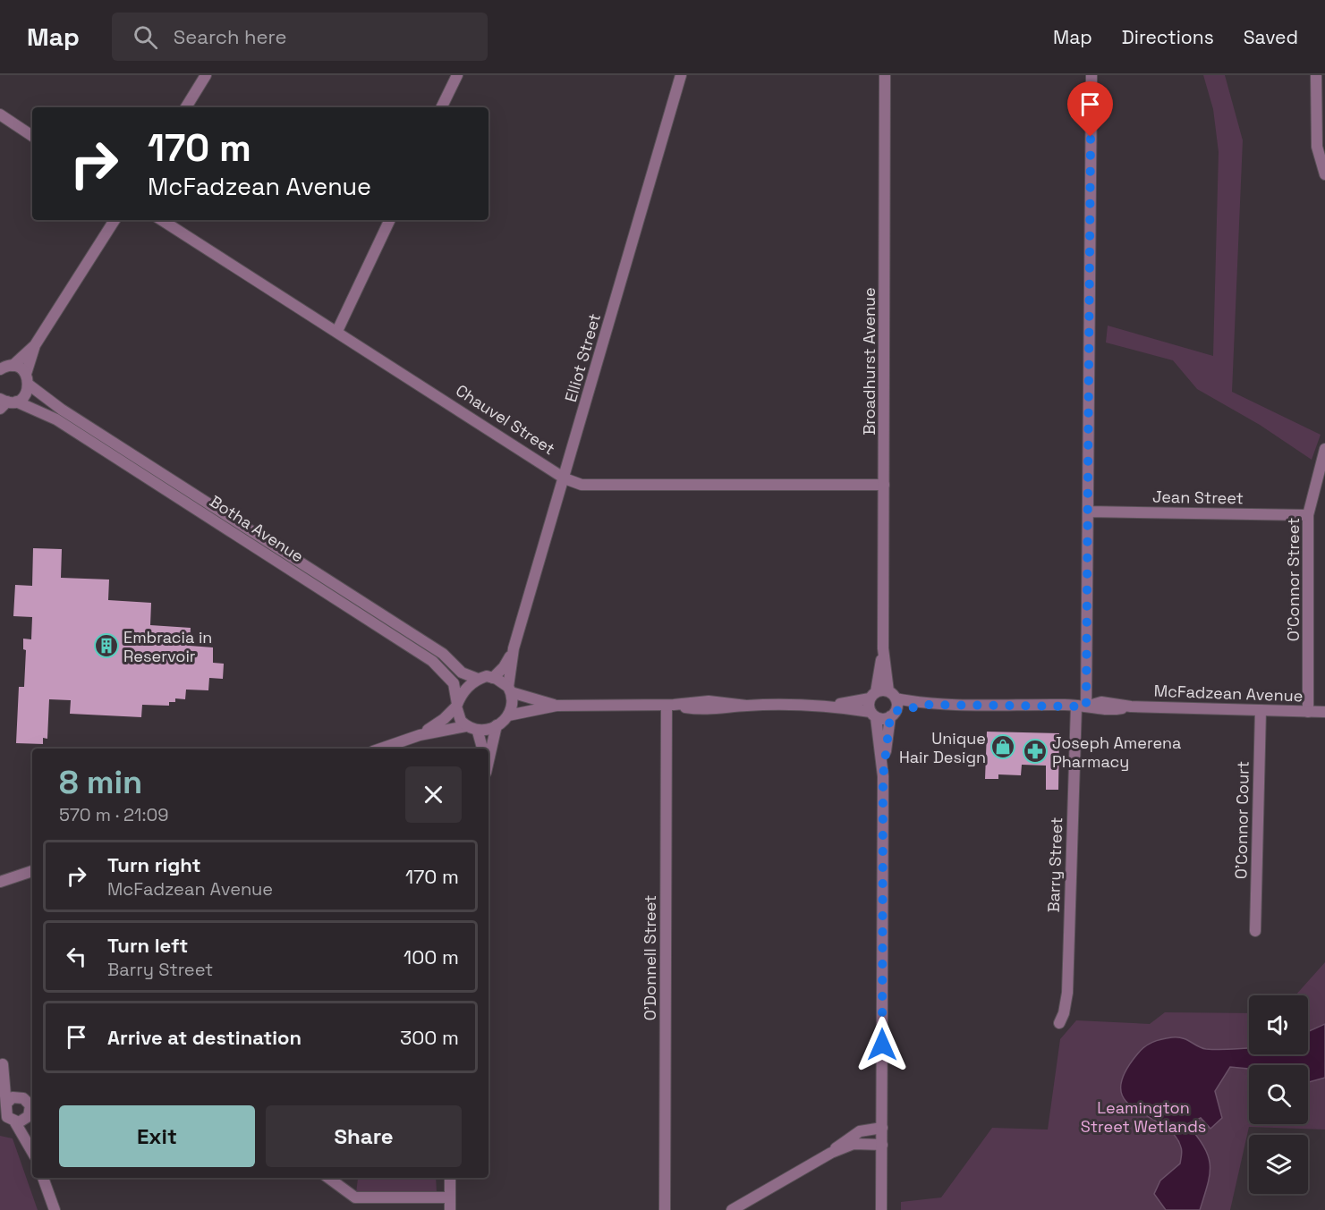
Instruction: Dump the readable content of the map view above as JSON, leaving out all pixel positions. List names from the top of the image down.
{
  "streets": {
    "street": [
      "Elliot Street",
      "Broadhurst Avenue",
      "Chauvel Street",
      "Jean Street",
      "Botha Avenue",
      "O'Connor Street",
      "McFadzean Avenue",
      "O'Connor Court",
      "Barry Street",
      "O'Donnell Street"
    ]
  },
  "crossings": [
    ["Elliot Street", "Chauvel Street"],
    ["Elliot Street", "Botha Avenue"],
    ["Broadhurst Avenue", "Chauvel Street"],
    ["Broadhurst Avenue", "McFadzean Avenue"],
    ["Jean Street", "O'Connor Street"],
    ["Jean Street", "Barry Street"],
    ["O'Connor Street", "McFadzean Avenue"],
    ["McFadzean Avenue", "O'Connor Court"],
    ["McFadzean Avenue", "Barry Street"]
  ],
  "parks": ["Leamington Street Wetlands"],
  "places": {
    "building": ["Embracia in Reservoir"],
    "shop": ["Unique Hair Design"],
    "pharmacy": ["Joseph Amerena Pharmacy"]
  },
  "page": {
    "header": "Map",
    "search": "Search here",
    "nav": ["Map", "Directions", "Saved"],
    "turn": ["170 m", "McFadzean Avenue"],
    "heading": ["8 min", "570 m · 21:09"],
    "list": [
      {
        "name": "Turn right",
        "note": "McFadzean Avenue",
        "value": "170 m"
      },
      {
        "name": "Turn left",
        "note": "Barry Street",
        "value": "100 m"
      },
      {
        "name": "Arrive at destination",
        "value": "300 m"
      }
    ],
    "buttons": ["Exit", "Share"]
  }
}
